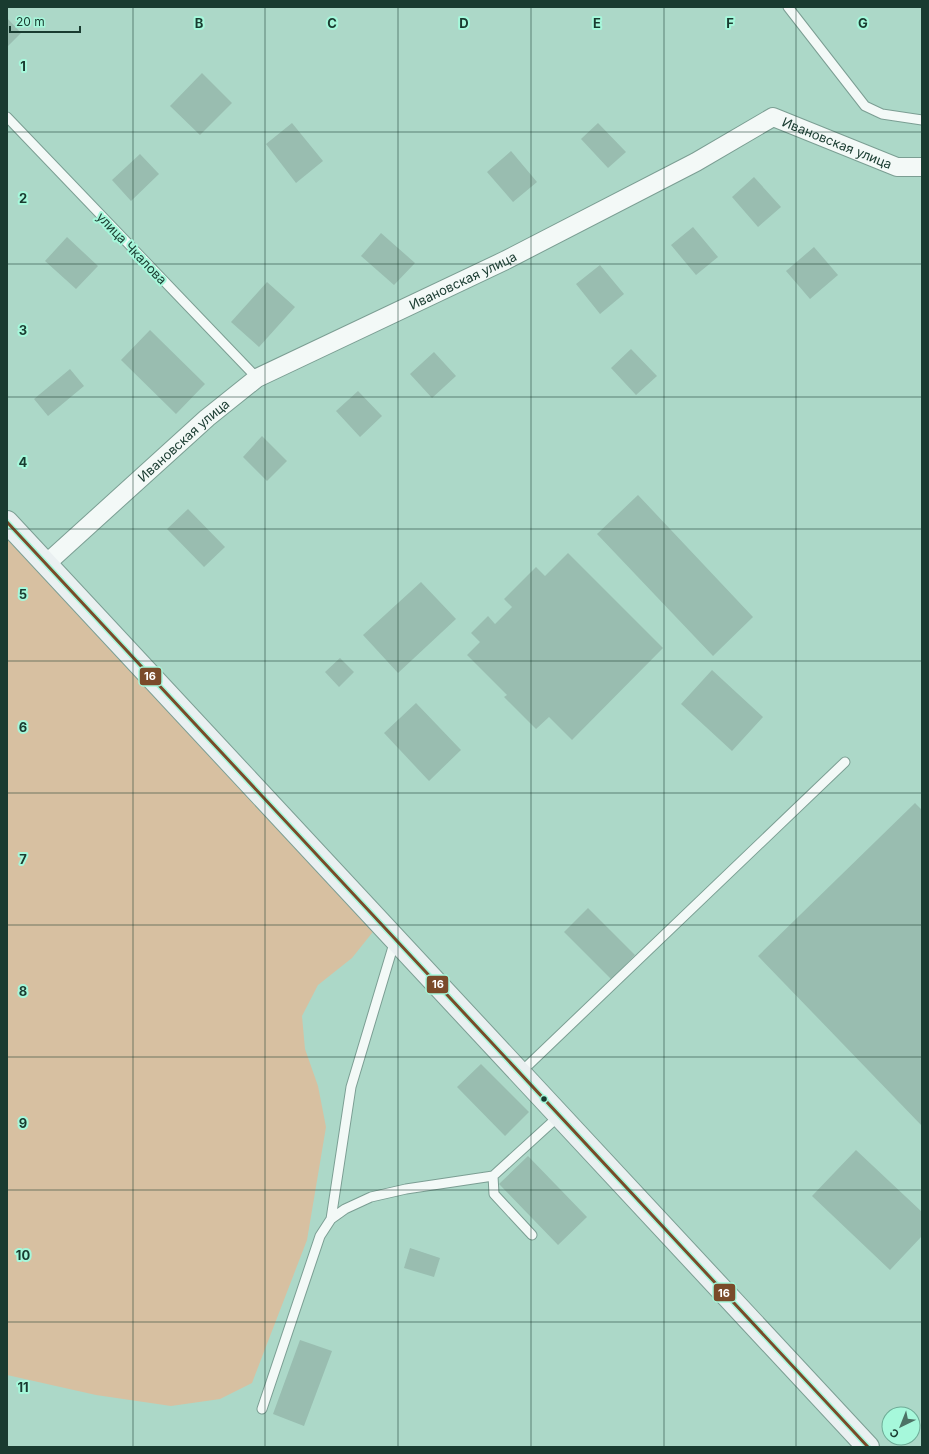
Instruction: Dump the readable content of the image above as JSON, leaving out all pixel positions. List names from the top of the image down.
{
  "streets": {
    "street": ["Ивановская улица"],
    "lane": ["улица Чкалова"]
  },
  "crossings": [
    ["Ивановская улица", "улица Чкалова"]
  ],
  "lines": ["transit line 16"],
  "scale_bar": "20 m",
  "north": "bottom left",
  "grid": {
    "columns": [
      "B",
      "C",
      "D",
      "E",
      "F",
      "G"
    ],
    "rows": [
      "1",
      "2",
      "3",
      "4",
      "5",
      "6",
      "7",
      "8",
      "9",
      "10",
      "11"
    ]
  }
}
